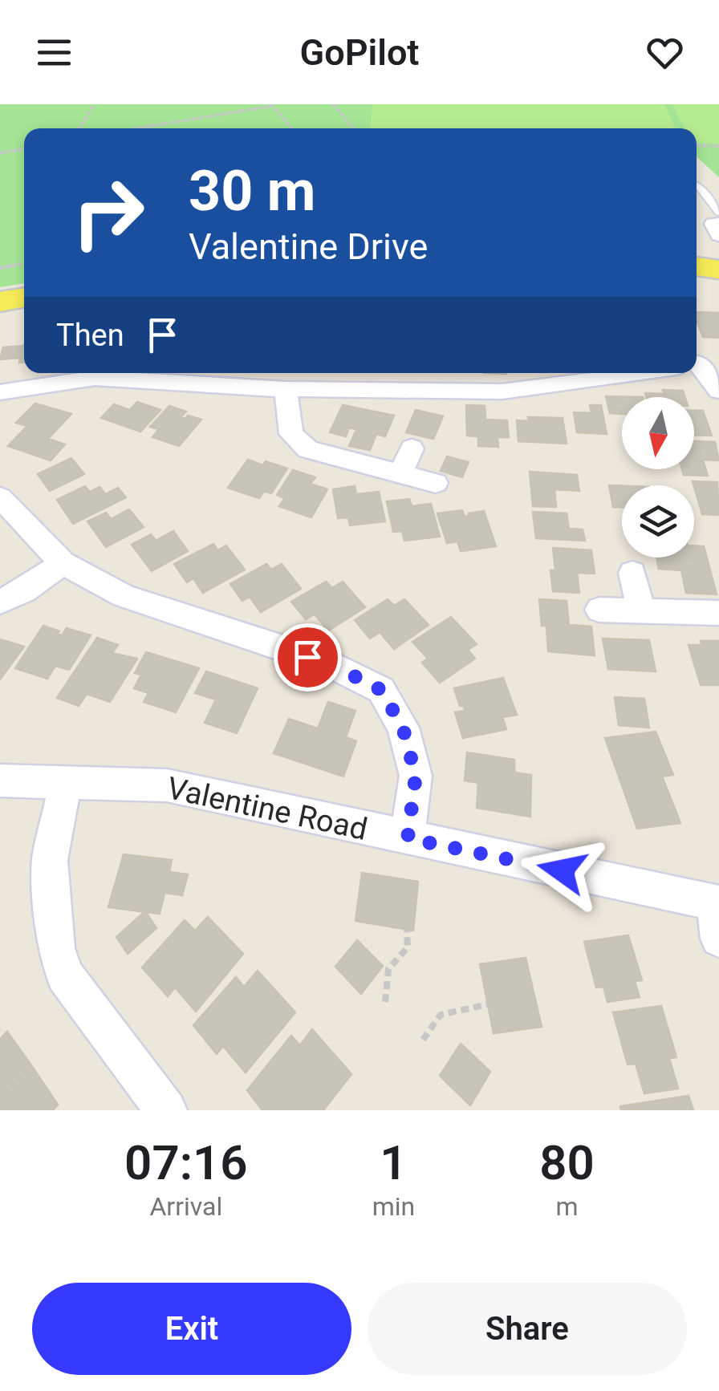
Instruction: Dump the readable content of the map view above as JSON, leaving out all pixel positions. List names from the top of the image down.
{
  "streets": {
    "street": ["Valentine Road"]
  },
  "north": "bottom",
  "page": {
    "header": "GoPilot",
    "turn": ["30 m", "Valentine Drive"],
    "then": "Then",
    "eta": [
      "07:16",
      "Arrival",
      "1",
      "min",
      "80",
      "m"
    ],
    "buttons": ["Exit", "Share"]
  }
}
